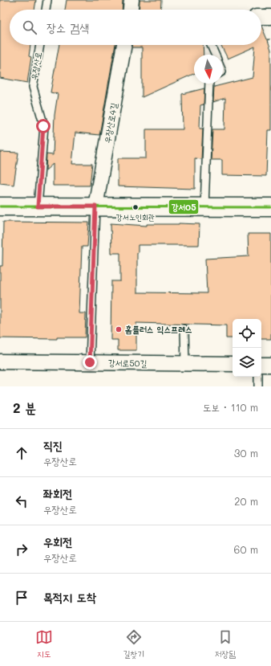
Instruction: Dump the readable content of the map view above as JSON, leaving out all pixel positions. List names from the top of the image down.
{
  "streets": {
    "street": ["우장산로4길", "강서로50길"],
    "lane": ["우장산로"]
  },
  "places": ["강서노인회관", "홈플러스 익스프레스"],
  "lines": ["transit line 강서05"],
  "north": "bottom",
  "page": {
    "search": "장소 검색",
    "heading": ["2 분", "도보 · 110 m"],
    "list": [
      ["직진", "우장산로", "30 m"],
      ["좌회전", "우장산로", "20 m"],
      ["우회전", "우장산로", "60 m"],
      "목적지 도착"
    ],
    "nav": ["지도", "길찾기", "저장됨"]
  }
}
